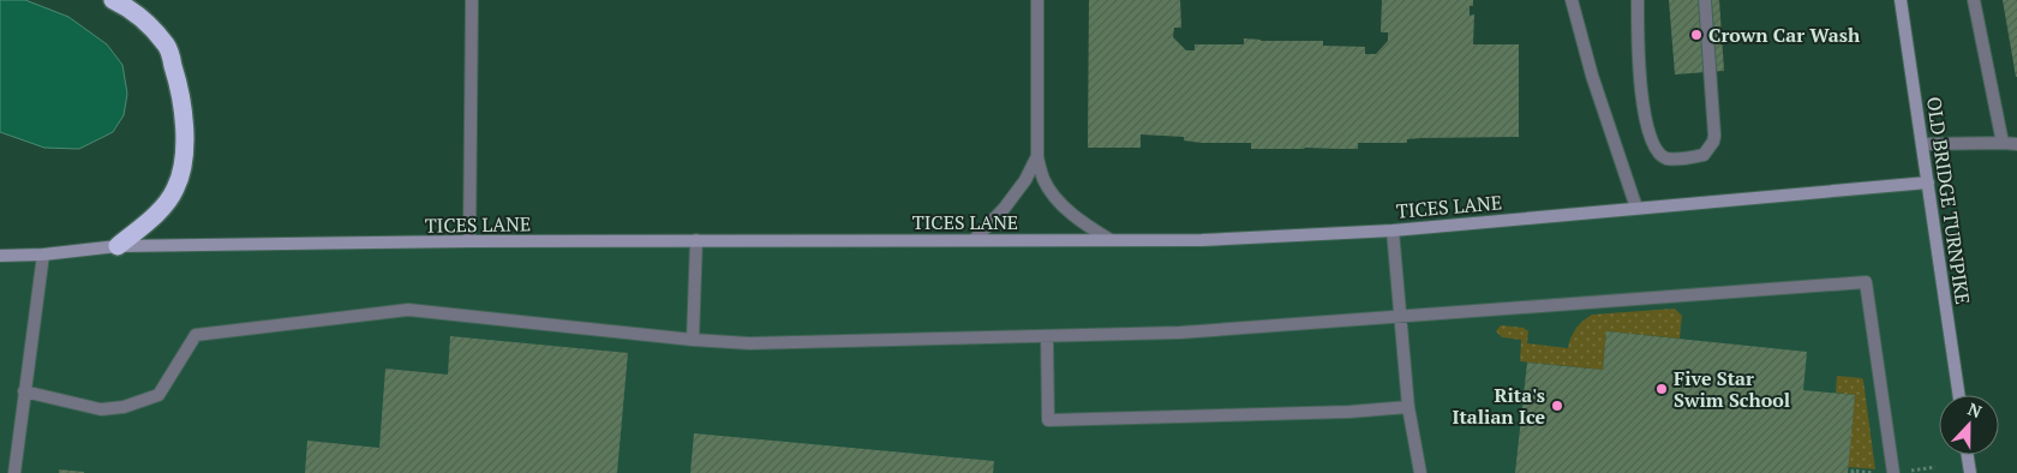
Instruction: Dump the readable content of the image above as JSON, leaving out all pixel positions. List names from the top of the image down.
{
  "streets": {
    "street": ["OLD BRIDGE TURNPIKE", "TICES LANE"]
  },
  "crossings": [
    ["OLD BRIDGE TURNPIKE", "TICES LANE"]
  ],
  "places": ["Crown Car Wash", "Five Star Swim School", "Rita's Italian Ice"],
  "north": "top"
}
